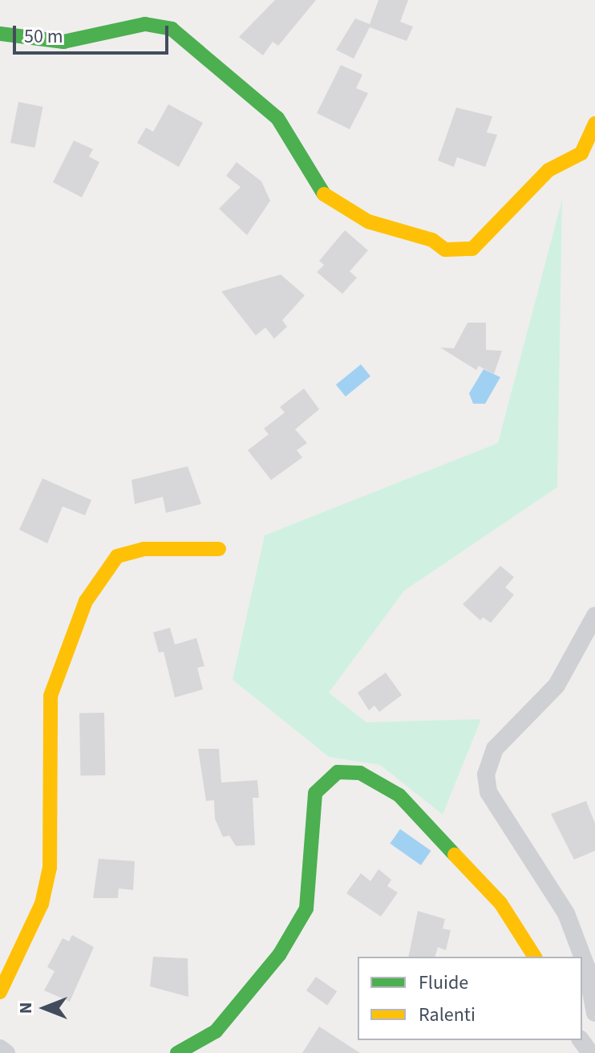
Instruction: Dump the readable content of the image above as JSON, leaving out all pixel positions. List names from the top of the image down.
{
  "legend": ["Fluide", "Ralenti"],
  "scale_bar": "50 m",
  "north": "left"
}
